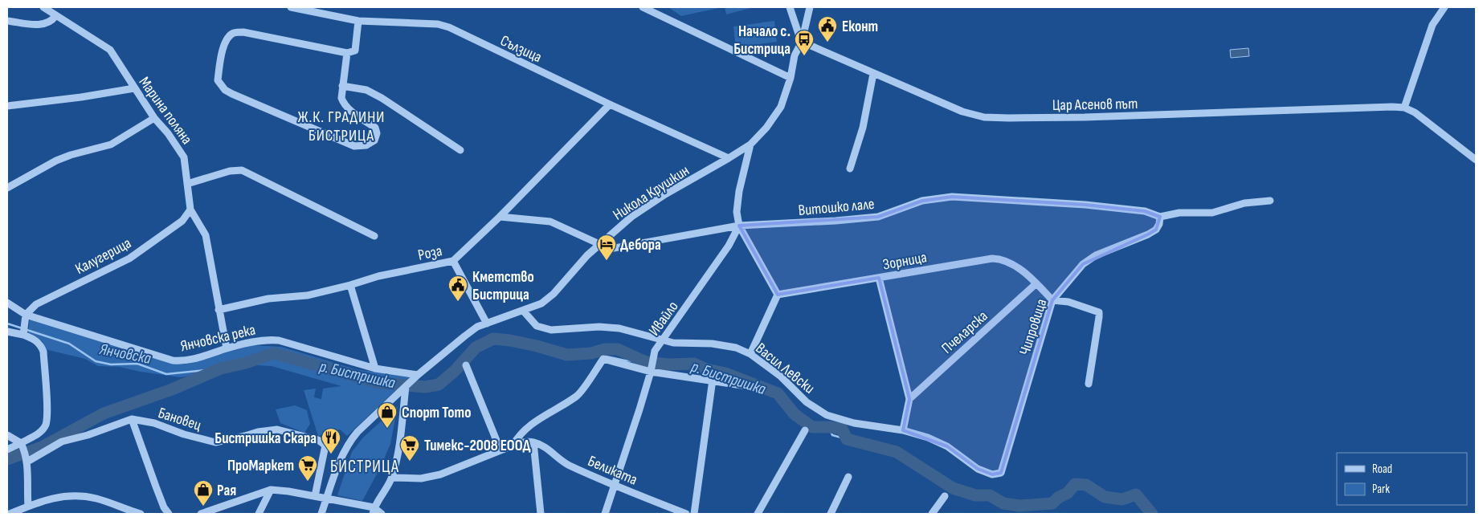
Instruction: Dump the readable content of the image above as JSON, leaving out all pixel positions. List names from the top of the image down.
{
  "streets": {
    "street": [
      "Сълзица",
      "Цар Асенов път",
      "Марина поляна",
      "Никола Крушкин",
      "Витошко лале",
      "Роза",
      "Калугерица",
      "Зорница",
      "Ивайло",
      "Чипровица",
      "Пчеларска",
      "Янчовска река",
      "Васил Левски",
      "Бановец",
      "Беликата"
    ]
  },
  "crossings": [
    ["Сълзица", "Никола Крушкин"],
    ["Сълзица", "Роза"],
    ["Цар Асенов път", "Никола Крушкин"],
    ["Марина поляна", "Роза"],
    ["Марина поляна", "Калугерица"],
    ["Марина поляна", "Янчовска река"],
    ["Никола Крушкин", "Янчовска река"],
    ["Никола Крушкин", "Васил Левски"],
    ["Витошко лале", "Ивайло"],
    ["Витошко лале", "Чипровица"],
    ["Калугерица", "Янчовска река"],
    ["Зорница", "Чипровица"],
    ["Зорница", "Пчеларска"],
    ["Ивайло", "Васил Левски"],
    ["Ивайло", "Беликата"],
    ["Чипровица", "Васил Левски"]
  ],
  "districts": ["Ж.К. ГРАДИНИ БИСТРИЦА", "БИСТРИЦА"],
  "water": ["Янчовска", "р. Бистришка"],
  "places": {
    "public building": ["Еконт", "Кметство Бистрица"],
    "bus stop": ["Начало с. Бистрица"],
    "hotel": ["Дебора"],
    "shop": ["Спорт Тото", "Рая"],
    "restaurant": ["Бистришка Скара"],
    "supermarket": ["Тимекс-2008 ЕООД", "ПроМаркет"]
  },
  "legend": ["Road", "Park"]
}
